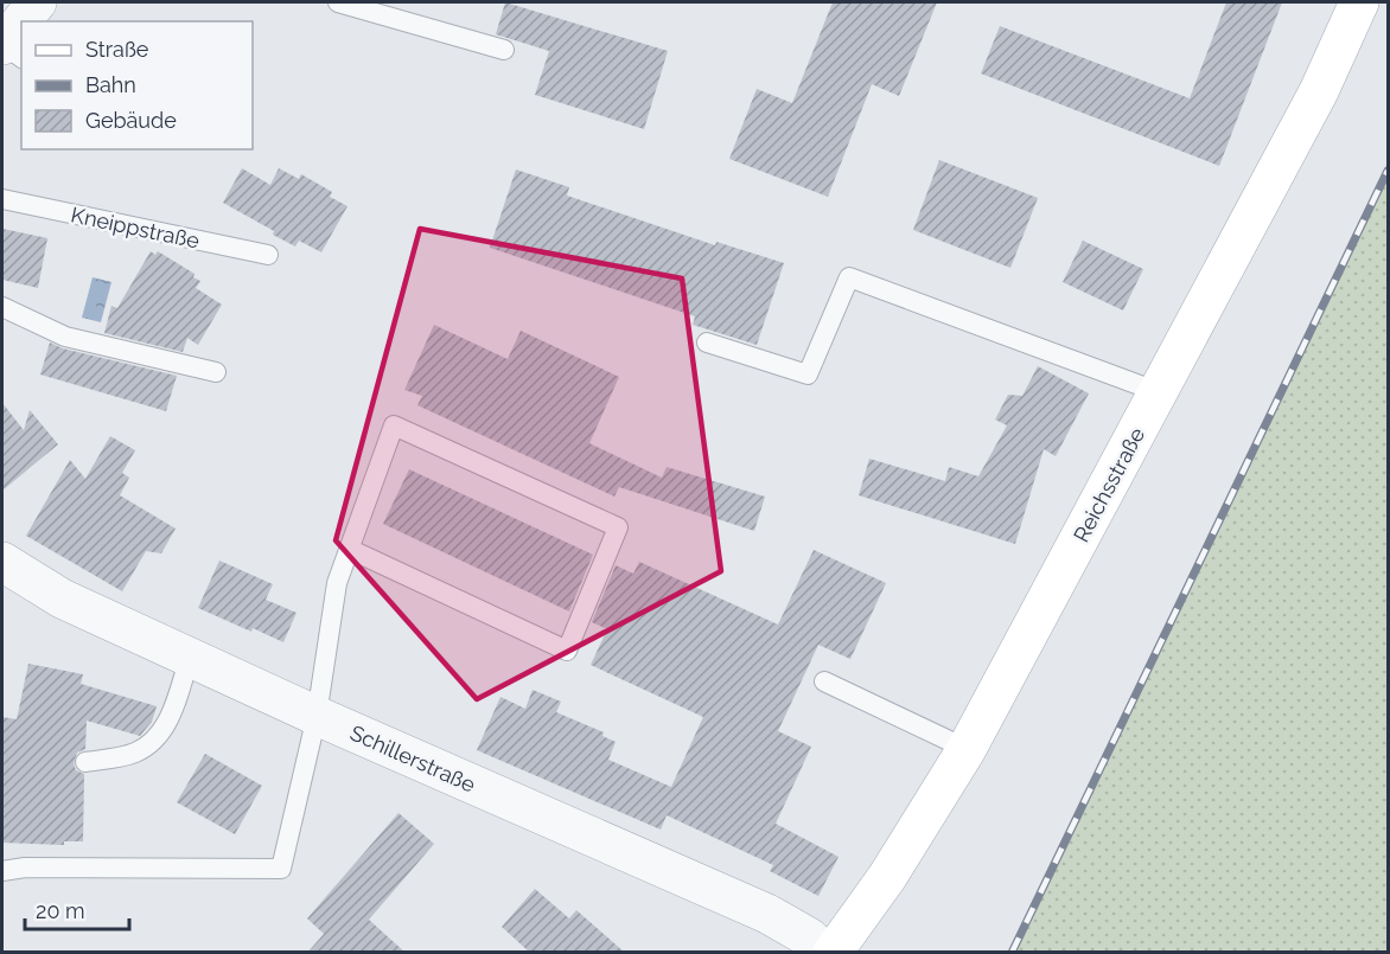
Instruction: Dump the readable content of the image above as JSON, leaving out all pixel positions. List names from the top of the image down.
{
  "streets": {
    "main road": ["Reichsstraße"],
    "street": ["Schillerstraße"],
    "lane": ["Kneippstraße"]
  },
  "legend": ["Straße", "Bahn", "Gebäude"],
  "scale_bar": "20 m"
}
